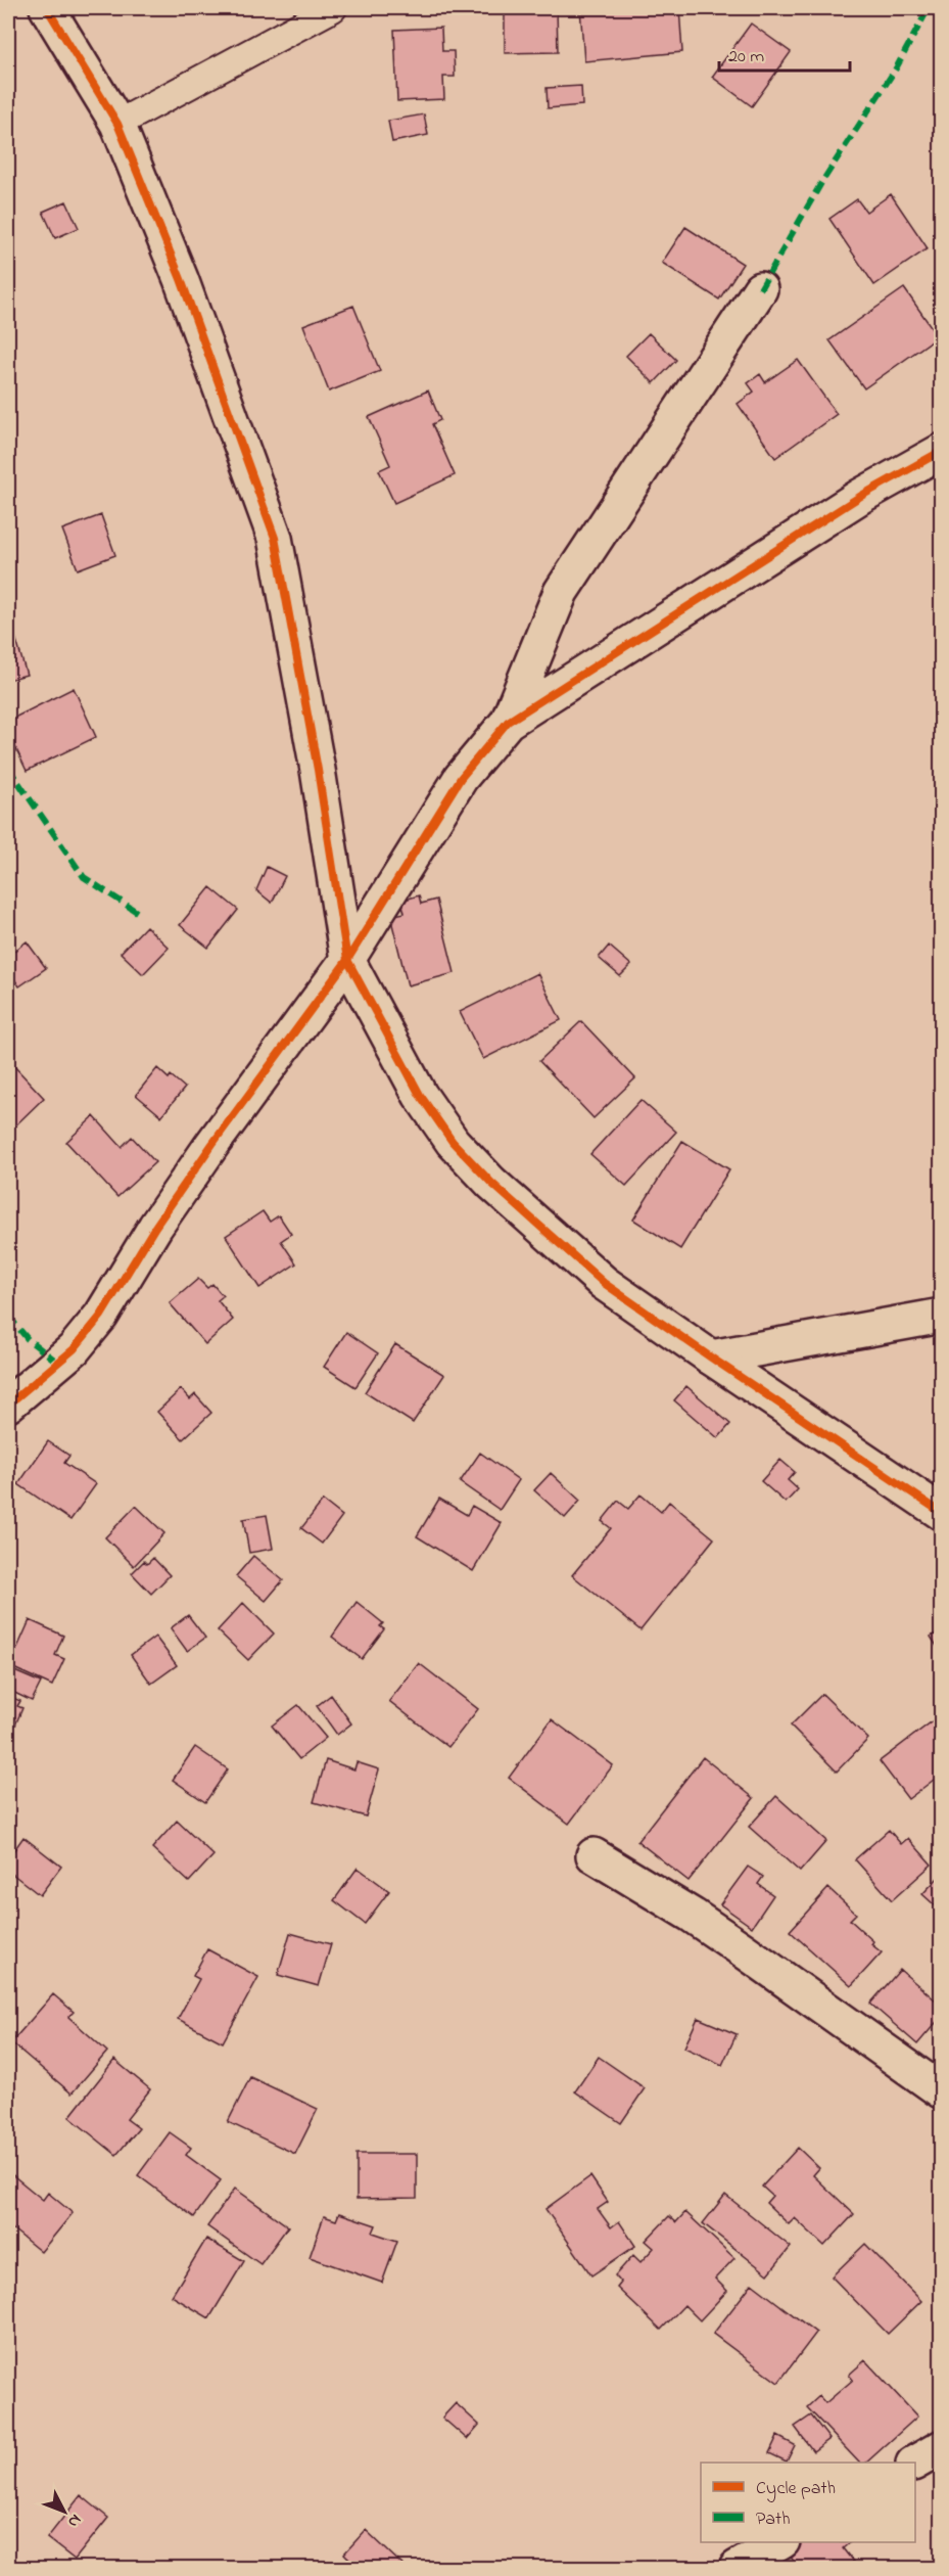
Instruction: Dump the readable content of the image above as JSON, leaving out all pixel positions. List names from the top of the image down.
{
  "legend": ["Cycle path", "Path"],
  "scale_bar": "20 m",
  "north": "bottom right"
}
